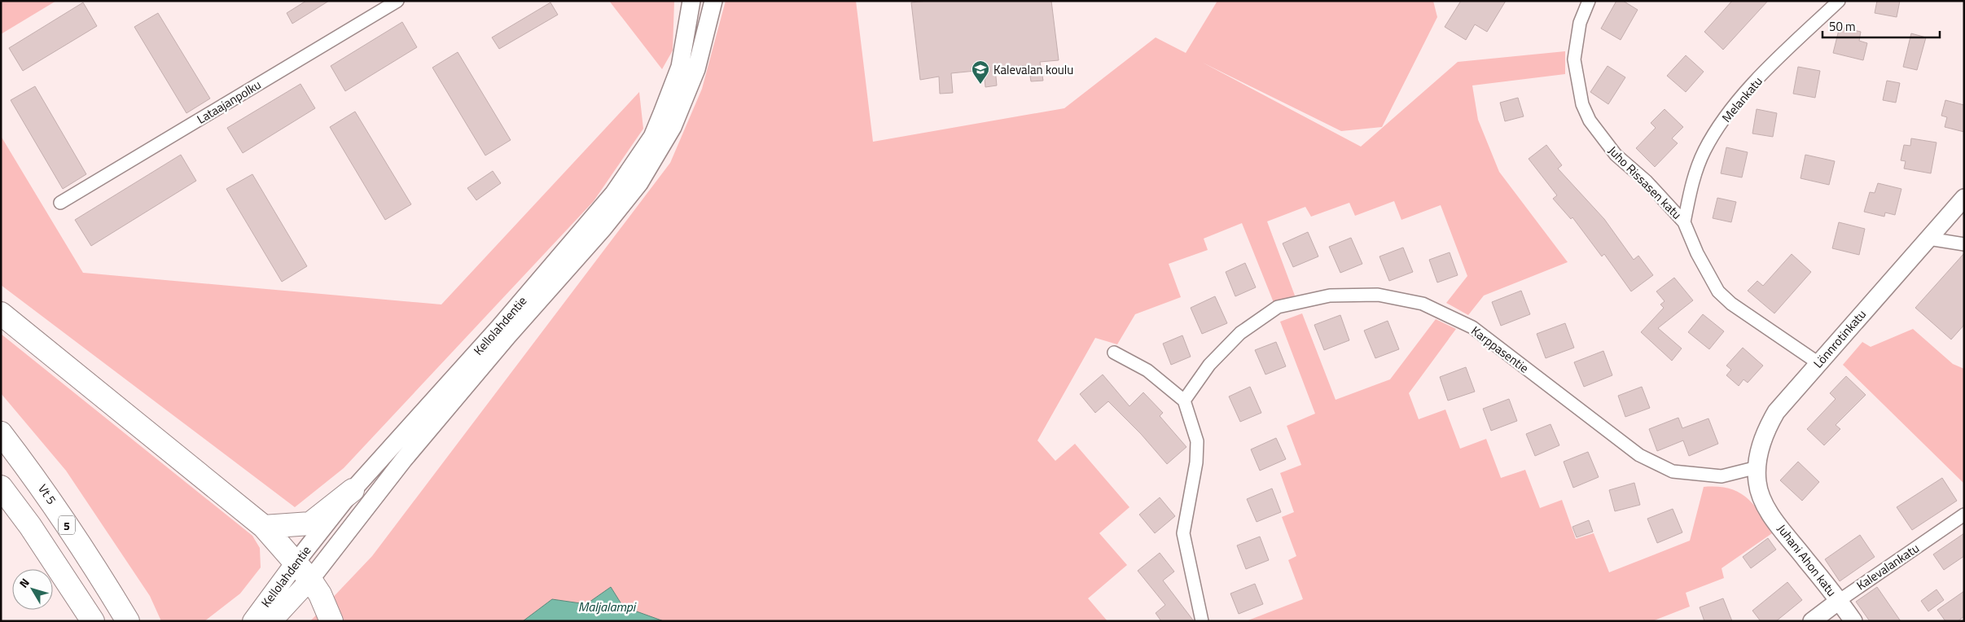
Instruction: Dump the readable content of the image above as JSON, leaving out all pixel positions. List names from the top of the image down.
{
  "streets": {
    "highway": ["Vt 5", "5"],
    "main road": [
      "Kellolahdentie",
      "Lönnrotinkatu",
      "Juhani Ahon katu",
      "Kalevalankatu"
    ],
    "street": [
      "Melankatu",
      "Lataajanpolku",
      "Juho Rissasen katu",
      "Karppasentie"
    ]
  },
  "crossings": [
    ["Melankatu", "Juho Rissasen katu"],
    ["Juho Rissasen katu", "Lönnrotinkatu"],
    ["Lönnrotinkatu", "Karppasentie"],
    ["Lönnrotinkatu", "Juhani Ahon katu"],
    ["Juhani Ahon katu", "Kalevalankatu"]
  ],
  "water": ["Maljalampi"],
  "places": {
    "school or university": ["Kalevalan koulu"]
  },
  "scale_bar": "50 m",
  "north": "top left"
}
